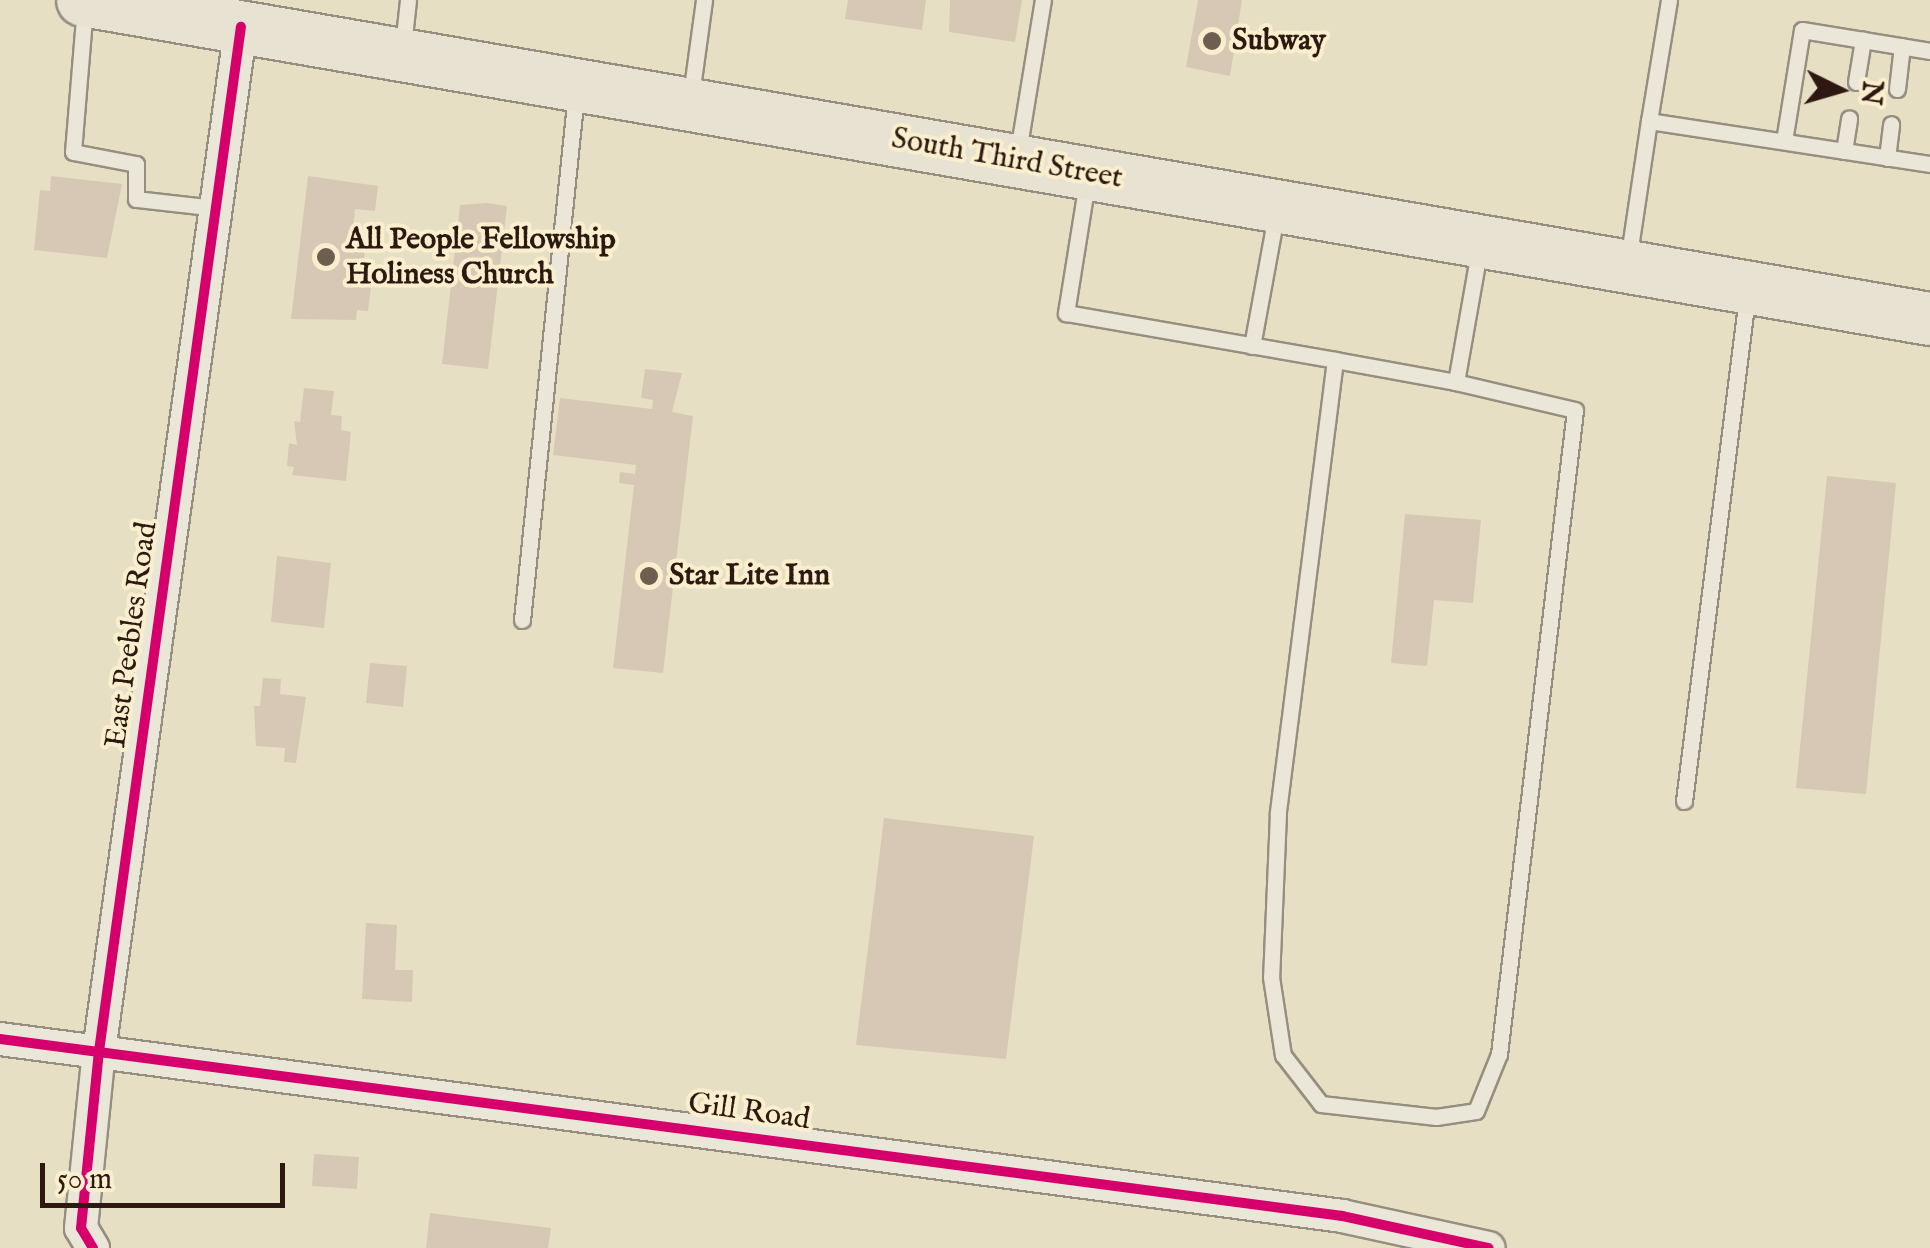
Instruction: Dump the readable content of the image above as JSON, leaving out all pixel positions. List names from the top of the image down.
{
  "streets": {
    "highway": ["South Third Street"],
    "street": ["East Peebles Road", "Gill Road"]
  },
  "crossings": [
    ["South Third Street", "East Peebles Road"],
    ["East Peebles Road", "Gill Road"]
  ],
  "places": ["Subway", "All People Fellowship Holiness Church", "Star Lite Inn"],
  "scale_bar": "50 m",
  "north": "right"
}
